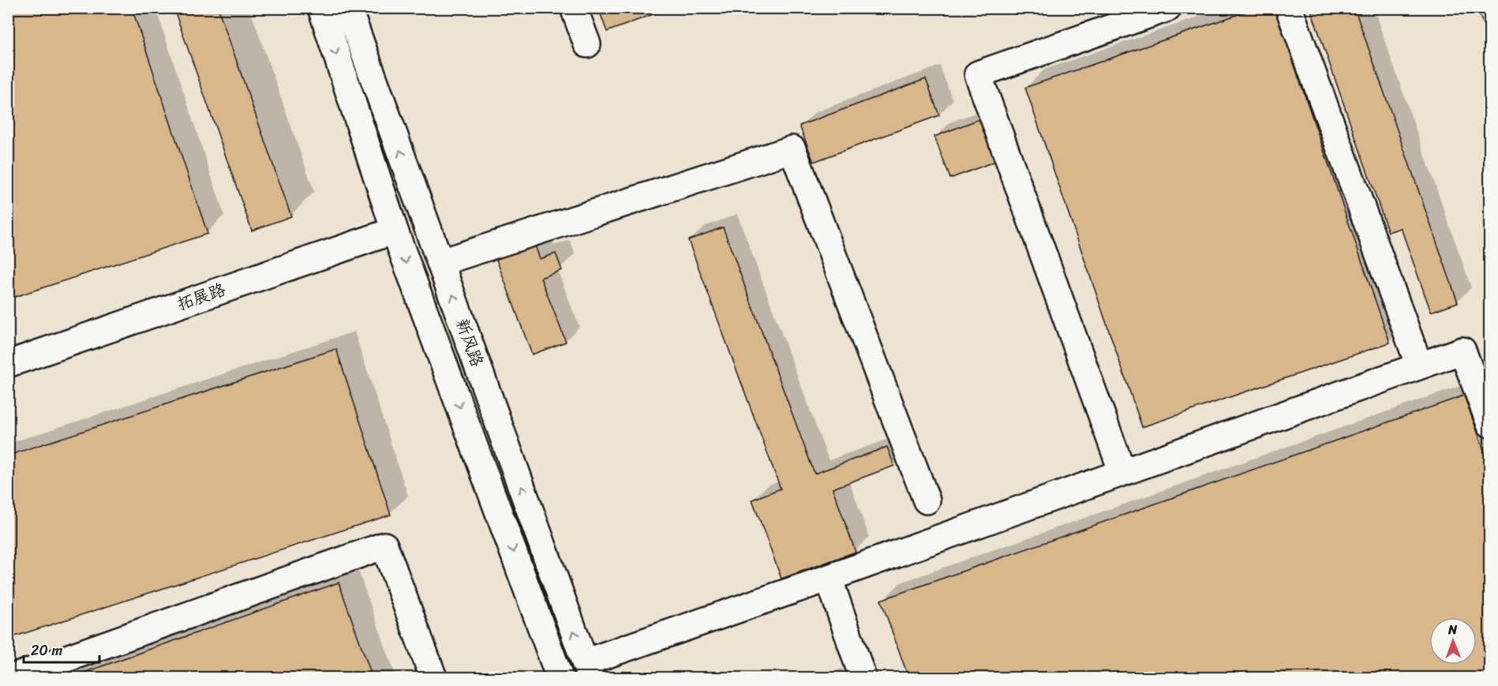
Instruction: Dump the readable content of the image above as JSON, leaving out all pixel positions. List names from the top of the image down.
{
  "streets": {
    "street": ["拓展路", "新风路"]
  },
  "crossings": [
    ["拓展路", "新风路"]
  ],
  "scale_bar": "20 m",
  "north": "top"
}
